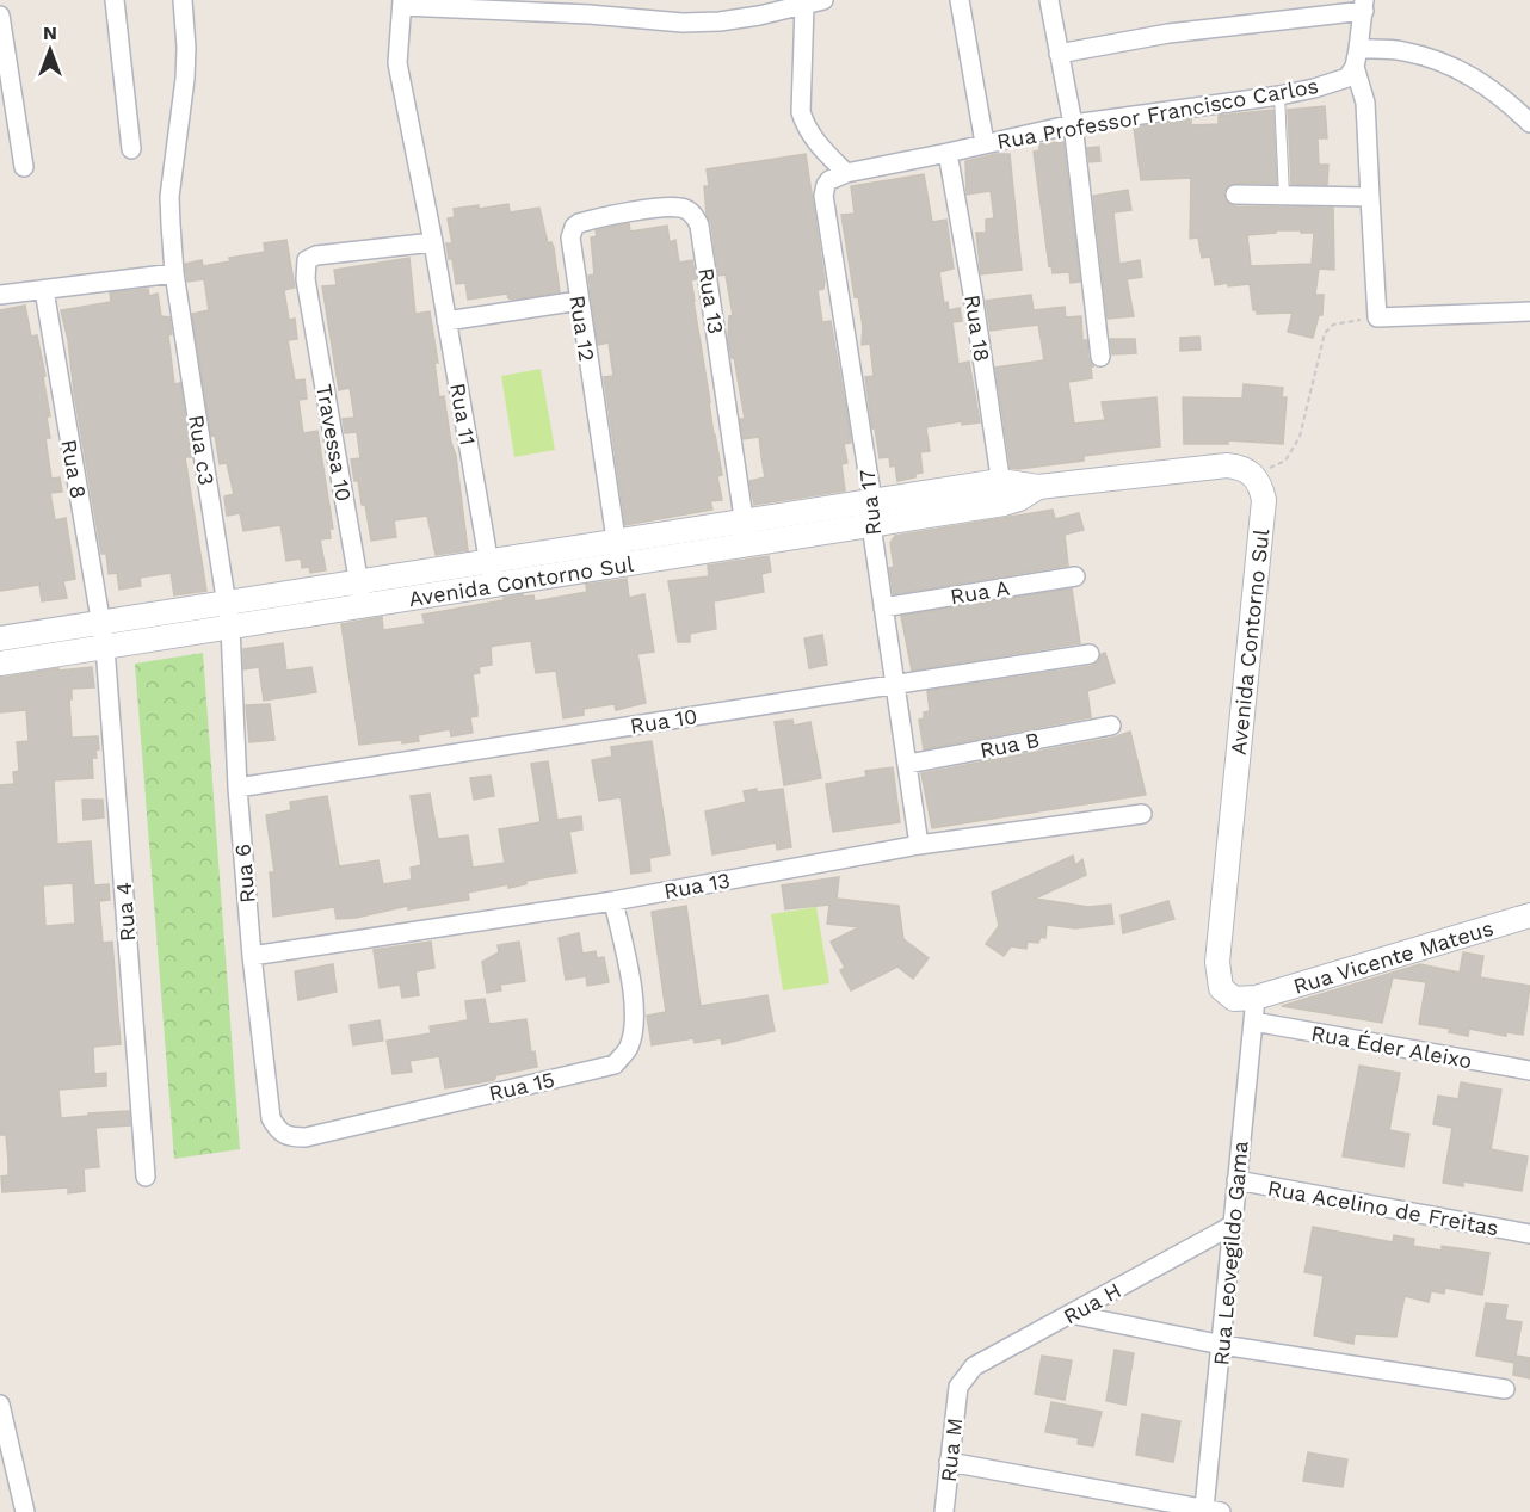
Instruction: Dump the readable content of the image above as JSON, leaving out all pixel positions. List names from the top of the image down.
{
  "streets": {
    "street": [
      "Rua Professor Francisco Carlos",
      "Rua 13",
      "Rua 12",
      "Rua 18",
      "Rua 11",
      "Travessa 10",
      "Rua c3",
      "Rua 8",
      "Rua 17",
      "Avenida Contorno Sul",
      "Rua A",
      "Rua 10",
      "Rua B",
      "Rua 6",
      "Rua 4",
      "Rua Vicente Mateus",
      "Rua Éder Aleixo",
      "Rua 15",
      "Rua Acelino de Freitas",
      "Rua Leovegildo Gama",
      "Rua H",
      "Rua M"
    ]
  },
  "crossings": [
    ["Rua Professor Francisco Carlos", "Rua 18"],
    ["Rua Professor Francisco Carlos", "Rua 17"],
    ["Rua 13", "Rua 12"],
    ["Rua 13", "Rua 17"],
    ["Rua 13", "Avenida Contorno Sul"],
    ["Rua 13", "Rua 6"],
    ["Rua 13", "Rua 15"],
    ["Rua 12", "Avenida Contorno Sul"],
    ["Rua 18", "Avenida Contorno Sul"],
    ["Rua 11", "Travessa 10"],
    ["Rua 11", "Avenida Contorno Sul"],
    ["Travessa 10", "Avenida Contorno Sul"],
    ["Rua c3", "Avenida Contorno Sul"],
    ["Rua c3", "Rua 6"],
    ["Rua 8", "Avenida Contorno Sul"],
    ["Rua 8", "Rua 4"],
    ["Rua 17", "Avenida Contorno Sul"],
    ["Rua 17", "Rua A"],
    ["Rua 17", "Rua 10"],
    ["Rua 17", "Rua B"],
    ["Avenida Contorno Sul", "Rua 6"],
    ["Avenida Contorno Sul", "Rua 4"],
    ["Avenida Contorno Sul", "Rua Vicente Mateus"],
    ["Avenida Contorno Sul", "Rua Leovegildo Gama"],
    ["Rua 10", "Rua 6"],
    ["Rua 6", "Rua 15"],
    ["Rua Vicente Mateus", "Rua Leovegildo Gama"],
    ["Rua Éder Aleixo", "Rua Leovegildo Gama"],
    ["Rua Acelino de Freitas", "Rua Leovegildo Gama"],
    ["Rua Leovegildo Gama", "Rua H"],
    ["Rua H", "Rua M"]
  ],
  "north": "top"
}
